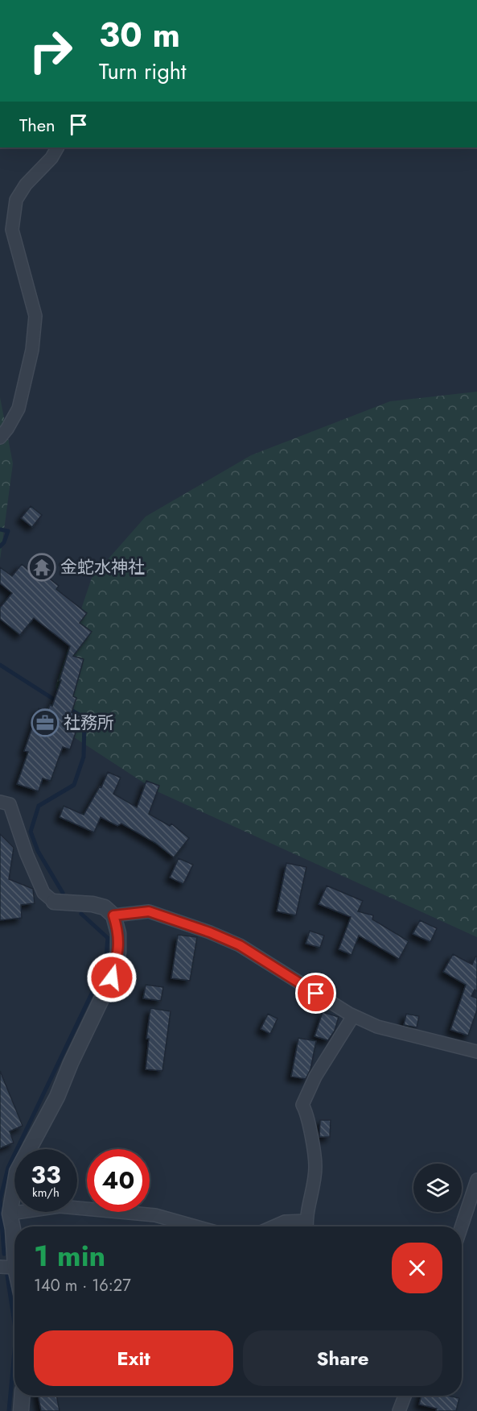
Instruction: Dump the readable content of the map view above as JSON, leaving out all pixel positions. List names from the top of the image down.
{
  "places": {
    "temple": ["金蛇水神社"],
    "office": ["社務所"]
  },
  "page": {
    "turn": ["30 m", "Turn right"],
    "then": "Then",
    "speed": "33 km/h",
    "limit": "40",
    "heading": ["1 min", "140 m · 16:27"],
    "buttons": ["Exit", "Share"]
  }
}
